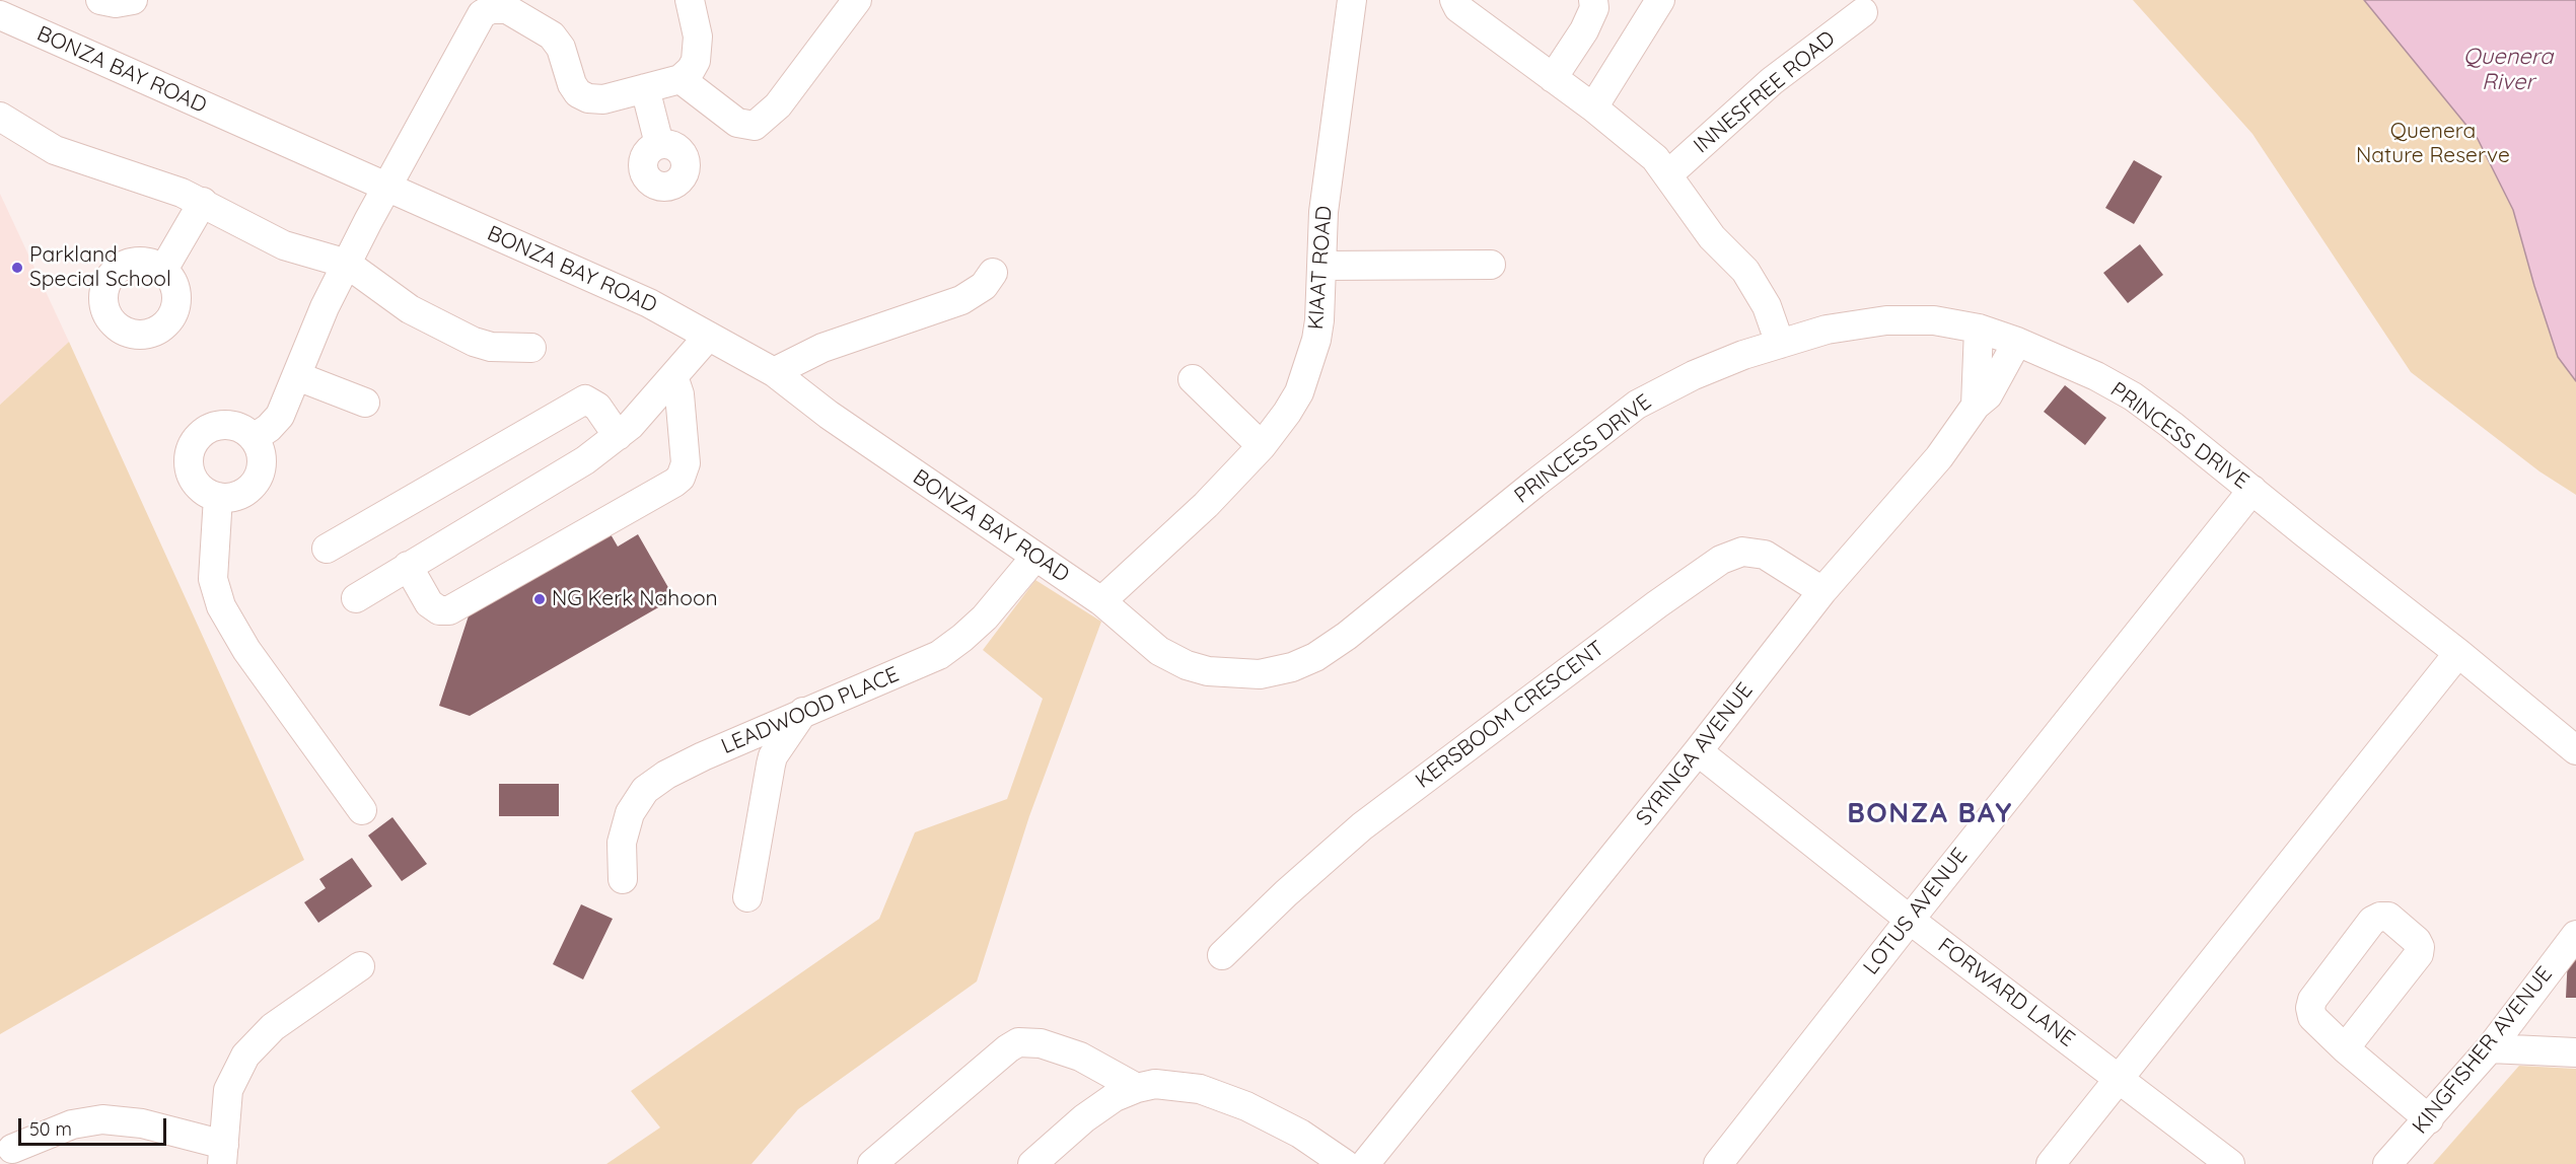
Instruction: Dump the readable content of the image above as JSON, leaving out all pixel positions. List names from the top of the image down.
{
  "streets": {
    "street": [
      "BONZA BAY ROAD",
      "INNESFREE ROAD",
      "KIAAT ROAD",
      "PRINCESS DRIVE",
      "LEADWOOD PLACE",
      "KERSBOOM CRESCENT",
      "SYRINGA AVENUE",
      "LOTUS AVENUE",
      "FORWARD LANE",
      "KINGFISHER AVENUE"
    ]
  },
  "crossings": [
    ["BONZA BAY ROAD", "KIAAT ROAD"],
    ["BONZA BAY ROAD", "PRINCESS DRIVE"],
    ["BONZA BAY ROAD", "LEADWOOD PLACE"],
    ["KIAAT ROAD", "PRINCESS DRIVE"],
    ["PRINCESS DRIVE", "SYRINGA AVENUE"],
    ["PRINCESS DRIVE", "LOTUS AVENUE"],
    ["KERSBOOM CRESCENT", "SYRINGA AVENUE"],
    ["SYRINGA AVENUE", "FORWARD LANE"],
    ["LOTUS AVENUE", "FORWARD LANE"]
  ],
  "districts": ["BONZA BAY"],
  "water": ["Quenera River"],
  "parks": ["Quenera Nature Reserve"],
  "places": ["Parkland Special School", "NG Kerk Nahoon"],
  "scale_bar": "50 m"
}
